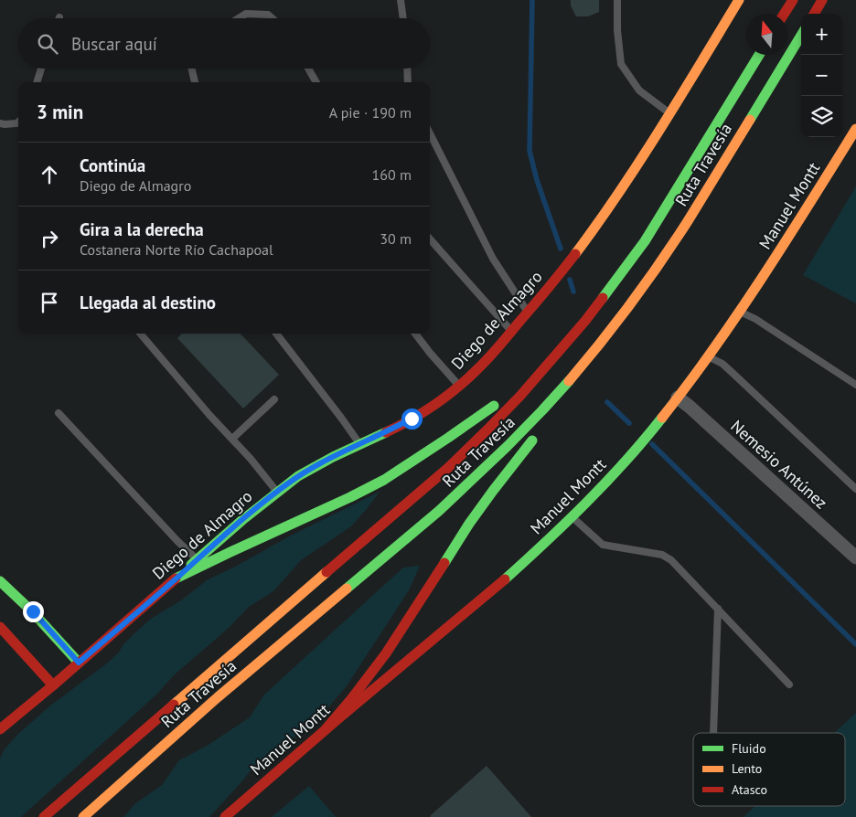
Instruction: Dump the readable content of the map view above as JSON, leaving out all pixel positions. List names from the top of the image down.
{
  "streets": {
    "main road": ["Ruta Travesía", "Manuel Montt", "Diego de Almagro"],
    "street": ["Nemesio Antúnez"]
  },
  "crossings": [
    ["Manuel Montt", "Nemesio Antúnez"]
  ],
  "legend": ["Fluido", "Lento", "Atasco"],
  "north": "top",
  "page": {
    "map_buttons": ["+", "−"],
    "search": "Buscar aquí",
    "heading": ["3 min", "A pie · 190 m"],
    "list": [
      ["Continúa", "Diego de Almagro", "160 m"],
      ["Gira a la derecha", "Costanera Norte Río Cachapoal", "30 m"],
      "Llegada al destino"
    ]
  }
}
